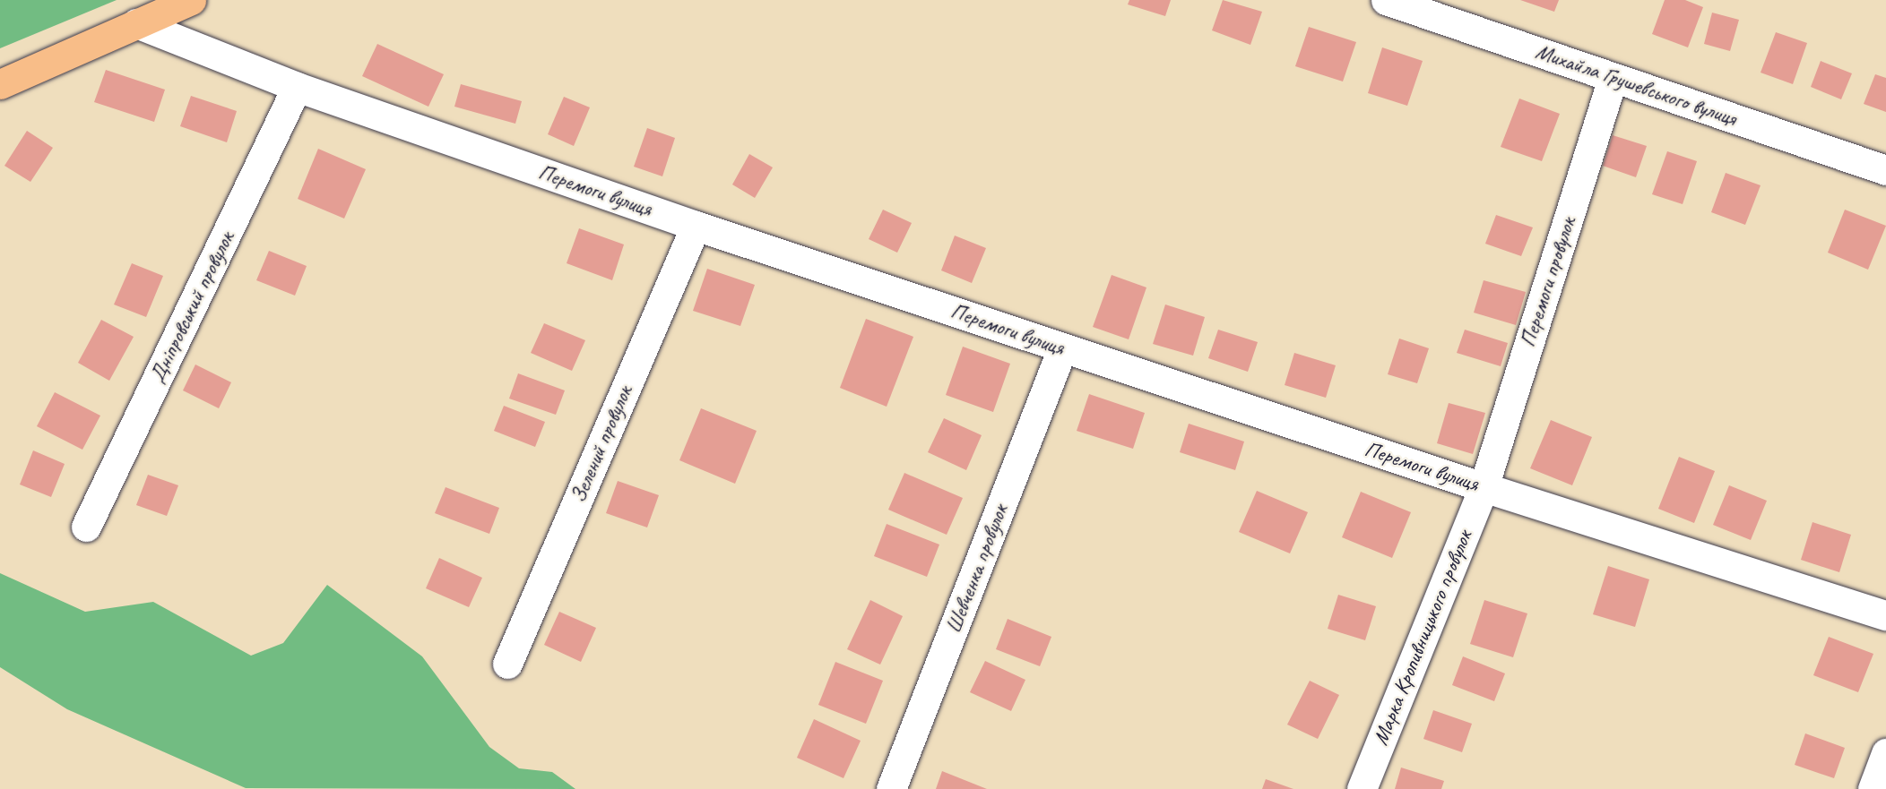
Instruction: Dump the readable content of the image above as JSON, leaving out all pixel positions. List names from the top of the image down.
{
  "streets": {
    "street": [
      "Михайла Грушевського вулиця",
      "Перемоги вулиця",
      "Перемоги провулок",
      "Дніпровський провулок",
      "Зелений провулок",
      "Шевченка провулок",
      "Марка Кропивницького провулок"
    ]
  },
  "crossings": [
    ["Михайла Грушевського вулиця", "Перемоги провулок"],
    ["Перемоги вулиця", "Перемоги провулок"],
    ["Перемоги вулиця", "Дніпровський провулок"],
    ["Перемоги вулиця", "Зелений провулок"],
    ["Перемоги вулиця", "Шевченка провулок"],
    ["Перемоги вулиця", "Марка Кропивницького провулок"],
    ["Перемоги провулок", "Марка Кропивницького провулок"]
  ]
}
